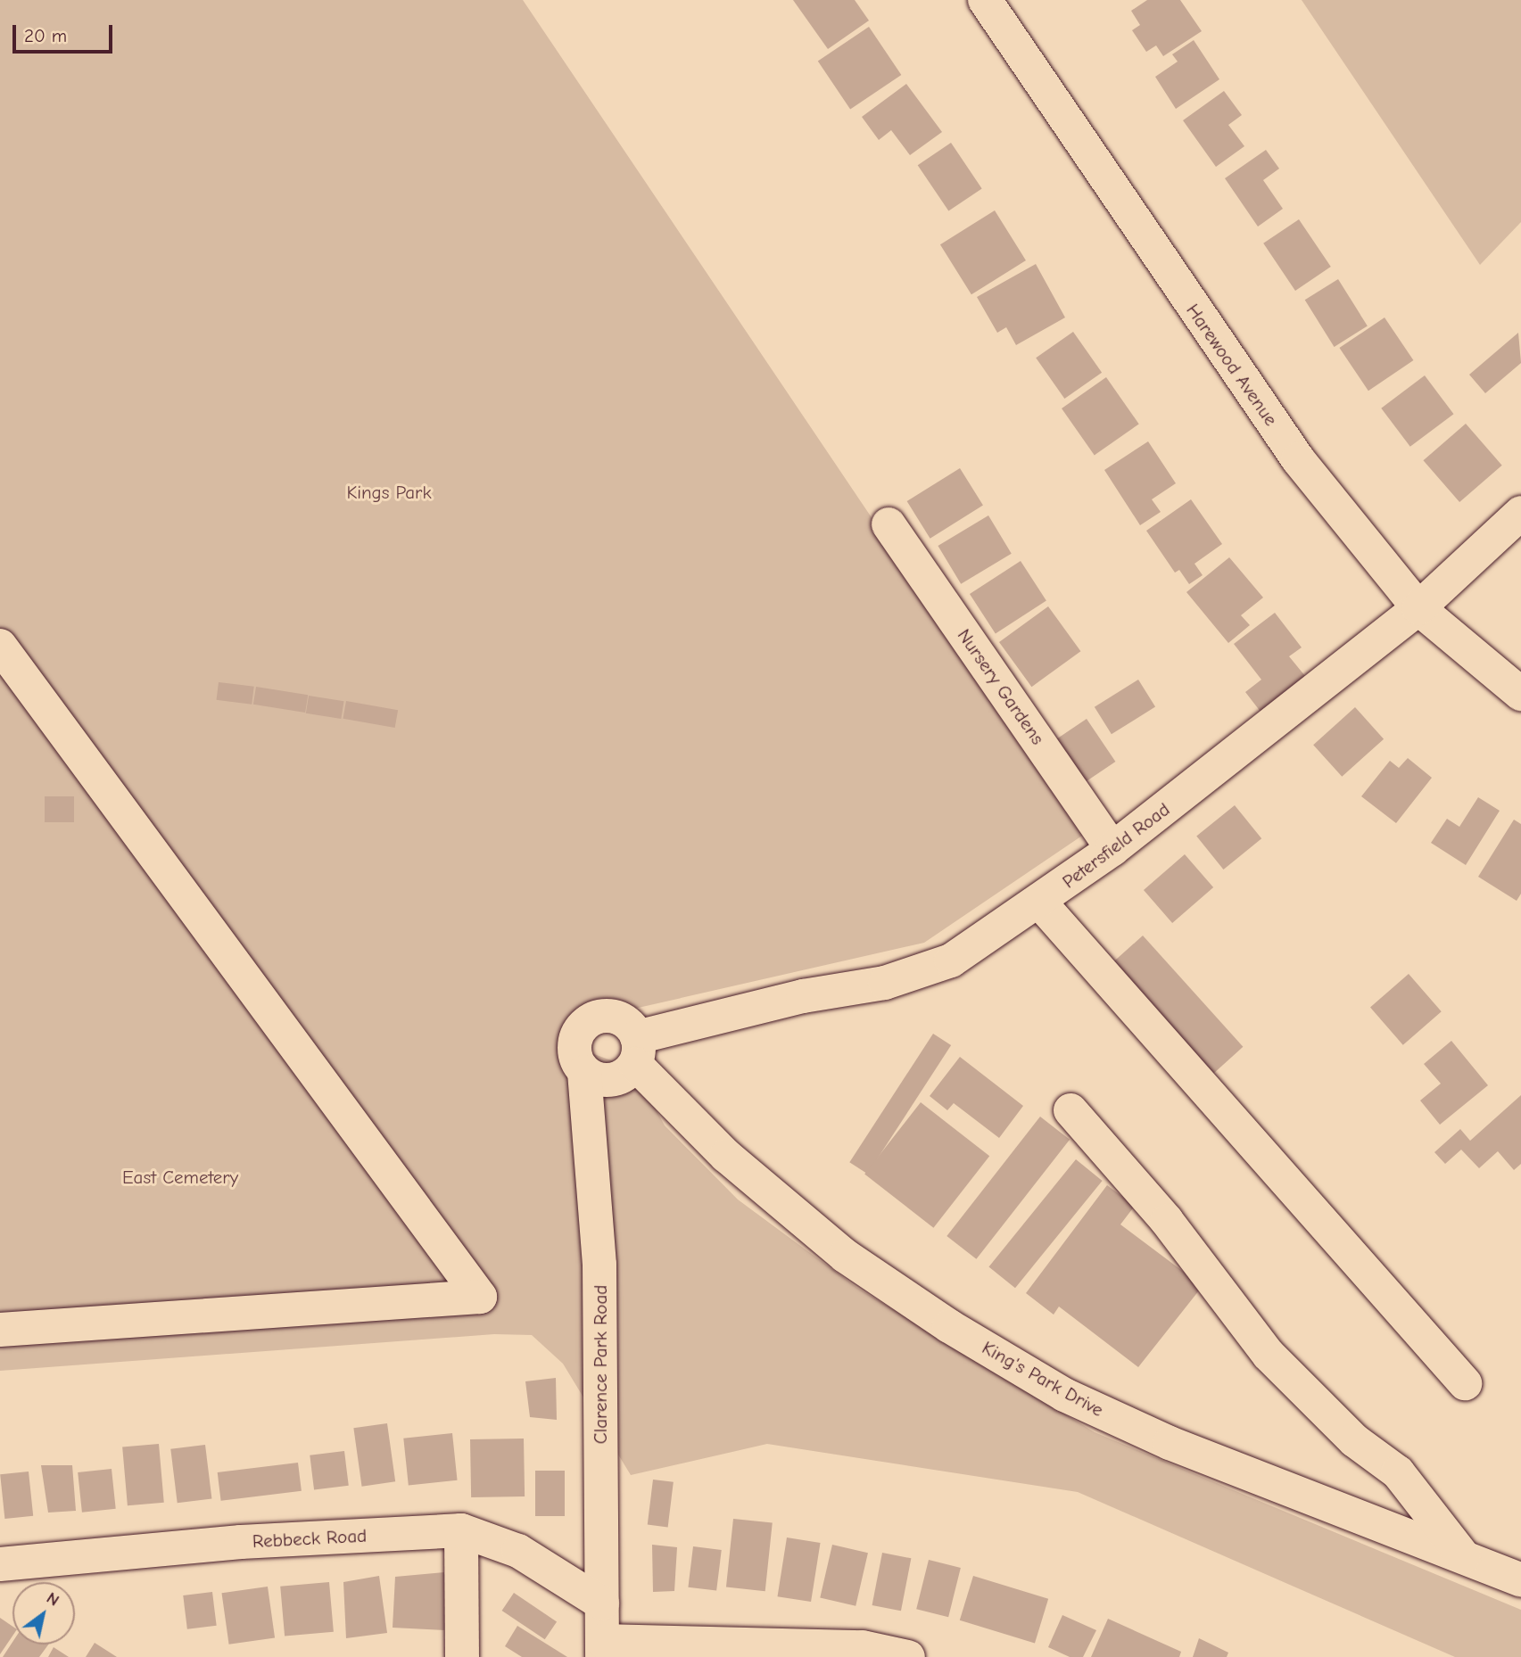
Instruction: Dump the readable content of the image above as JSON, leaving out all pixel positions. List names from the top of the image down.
{
  "streets": {
    "street": [
      "Harewood Avenue",
      "Nursery Gardens",
      "Petersfield Road",
      "Clarence Park Road",
      "King's Park Drive",
      "Rebbeck Road"
    ]
  },
  "crossings": [
    ["Harewood Avenue", "Petersfield Road"],
    ["Nursery Gardens", "Petersfield Road"],
    ["Petersfield Road", "Clarence Park Road"],
    ["Petersfield Road", "King's Park Drive"],
    ["Clarence Park Road", "King's Park Drive"],
    ["Clarence Park Road", "Rebbeck Road"]
  ],
  "parks": ["Kings Park", "East Cemetery"],
  "scale_bar": "20 m",
  "north": "top right"
}
